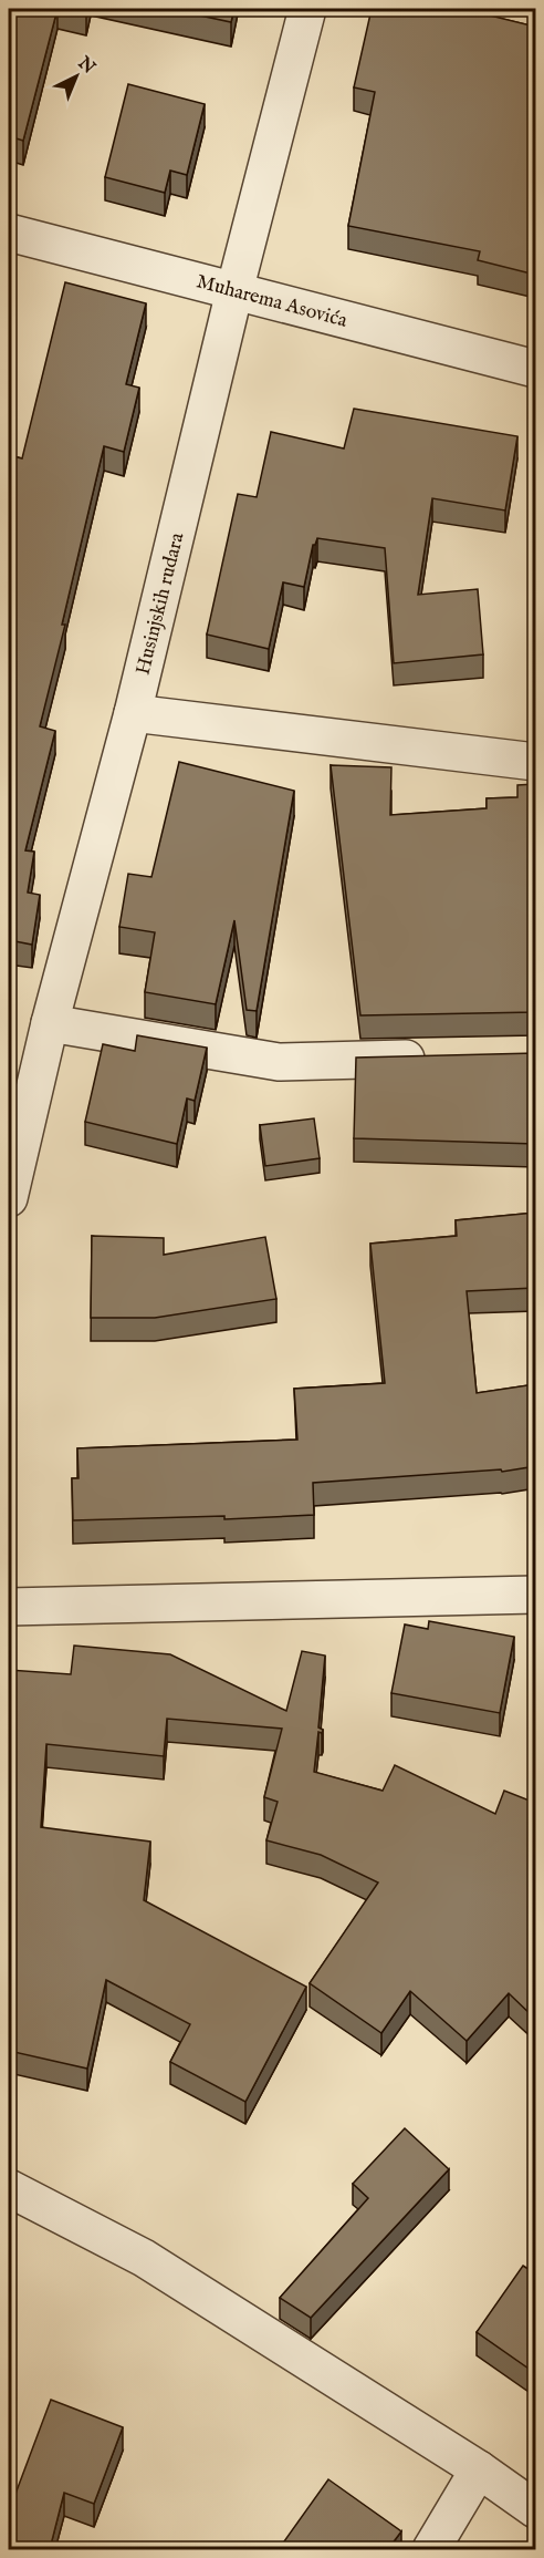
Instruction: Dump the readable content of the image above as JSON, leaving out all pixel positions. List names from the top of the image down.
{
  "streets": {
    "street": ["Muharema Asovića", "Husinjskih rudara"]
  },
  "crossings": [
    ["Muharema Asovića", "Husinjskih rudara"]
  ],
  "north": "top right"
}
